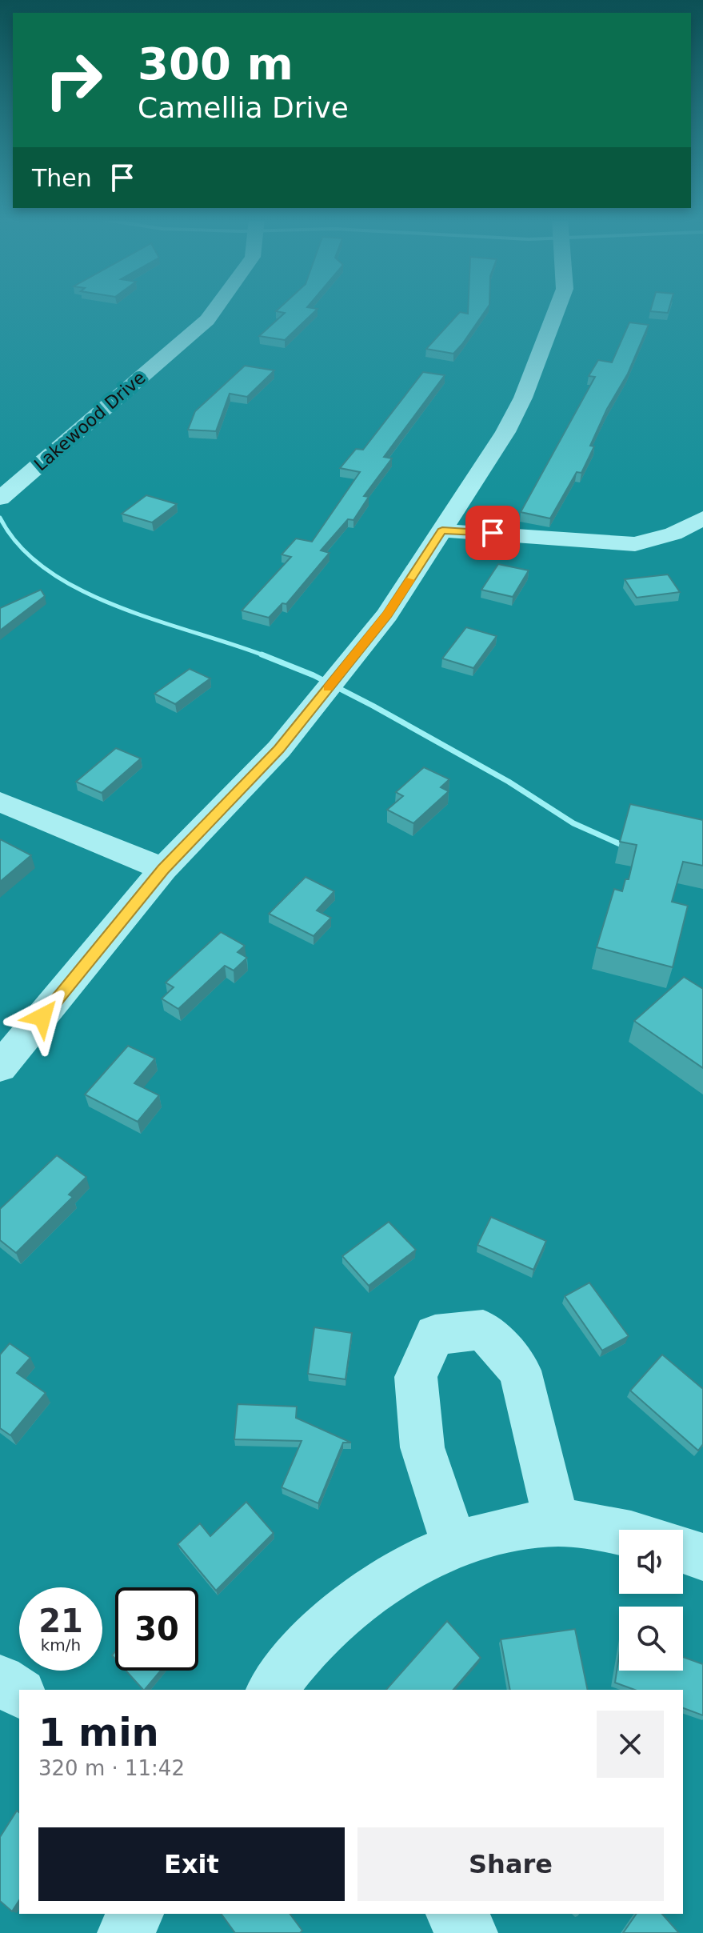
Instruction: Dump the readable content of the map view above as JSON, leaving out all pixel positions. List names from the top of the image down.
{
  "streets": {
    "street": ["Lakewood Drive"]
  },
  "page": {
    "turn": ["300 m", "Camellia Drive"],
    "then": "Then",
    "speed": "21 km/h",
    "limit": "30",
    "heading": ["1 min", "320 m · 11:42"],
    "buttons": ["Exit", "Share"]
  }
}
